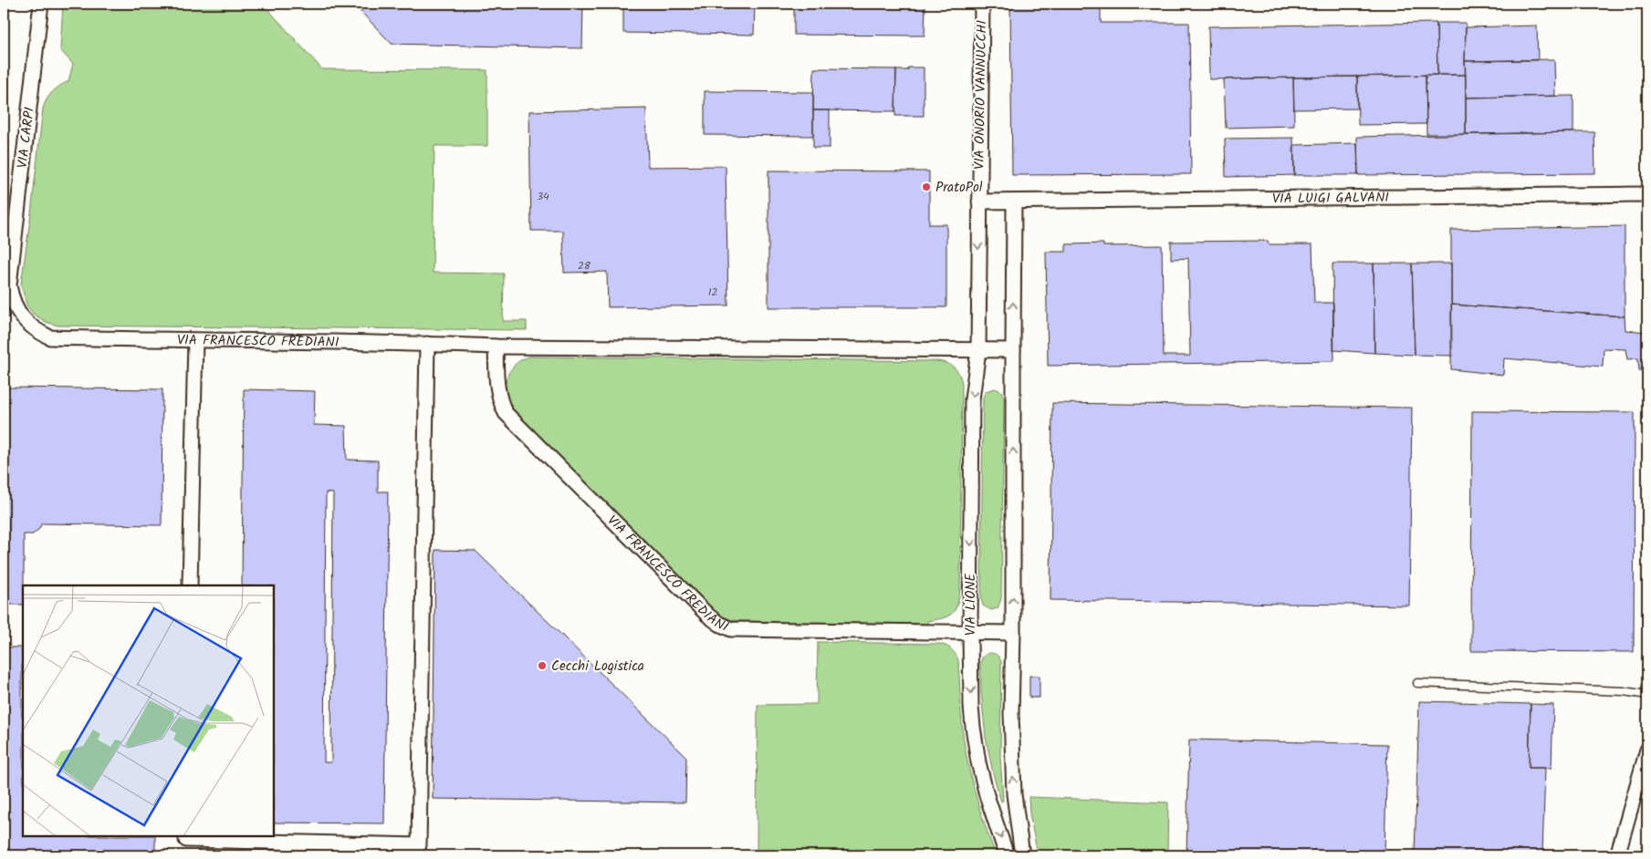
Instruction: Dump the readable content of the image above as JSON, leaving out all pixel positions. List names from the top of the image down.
{
  "streets": {
    "street": [
      "VIA ONORIO VANNUCCHI",
      "VIA CARPI",
      "VIA LUIGI GALVANI",
      "VIA FRANCESCO FREDIANI",
      "VIA LIONE"
    ]
  },
  "crossings": [
    ["VIA ONORIO VANNUCCHI", "VIA LUIGI GALVANI"],
    ["VIA ONORIO VANNUCCHI", "VIA FRANCESCO FREDIANI"],
    ["VIA ONORIO VANNUCCHI", "VIA LIONE"],
    ["VIA CARPI", "VIA FRANCESCO FREDIANI"],
    ["VIA FRANCESCO FREDIANI", "VIA LIONE"]
  ],
  "places": ["PratoPol", "Cecchi Logistica"],
  "house_numbers": ["34", "28", "12"]
}
